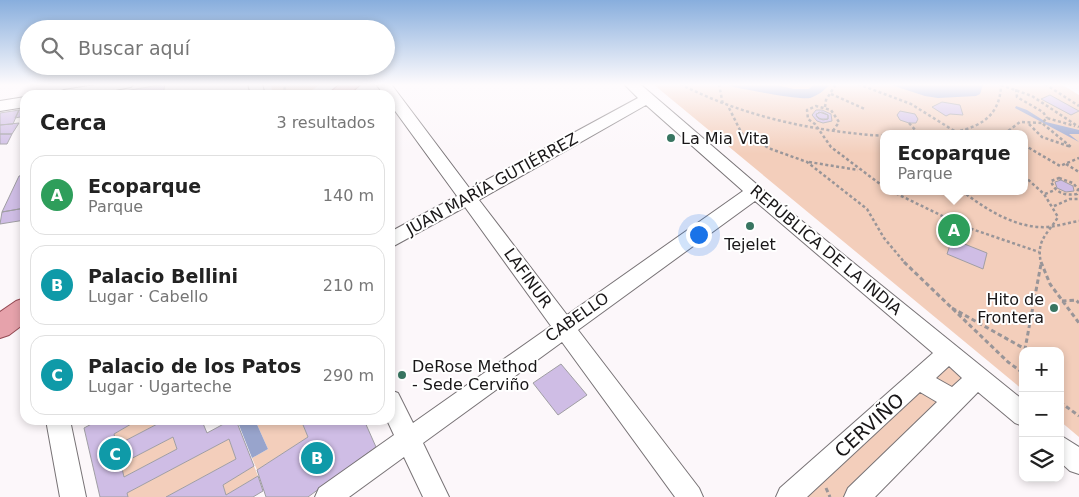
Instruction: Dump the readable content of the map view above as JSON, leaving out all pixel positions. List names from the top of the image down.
{
  "streets": {
    "street": [
      "JUAN MARÍA GUTIÉRREZ",
      "REPÚBLICA DE LA INDIA",
      "LAFINUR",
      "CABELLO",
      "CERVIÑO"
    ]
  },
  "crossings": [
    ["JUAN MARÍA GUTIÉRREZ", "LAFINUR"],
    ["REPÚBLICA DE LA INDIA", "CABELLO"],
    ["REPÚBLICA DE LA INDIA", "CERVIÑO"],
    ["LAFINUR", "CABELLO"]
  ],
  "places": [
    "La Mia Vita",
    "Tejelet",
    "Hito de Frontera",
    "DeRose Method - Sede Cerviño"
  ],
  "page": {
    "search": "Buscar aquí",
    "heading": ["Cerca", "3 resultados"],
    "popup": ["Ecoparque", "Parque"],
    "list": [
      {
        "mark": "A",
        "name": "Ecoparque",
        "note": "Parque",
        "value": "140 m"
      },
      {
        "mark": "B",
        "name": "Palacio Bellini",
        "note": "Lugar · Cabello",
        "value": "210 m"
      },
      {
        "mark": "C",
        "name": "Palacio de los Patos",
        "note": "Lugar · Ugarteche",
        "value": "290 m"
      }
    ],
    "pins": ["A", "C", "B"],
    "map_buttons": ["+", "−"]
  }
}
